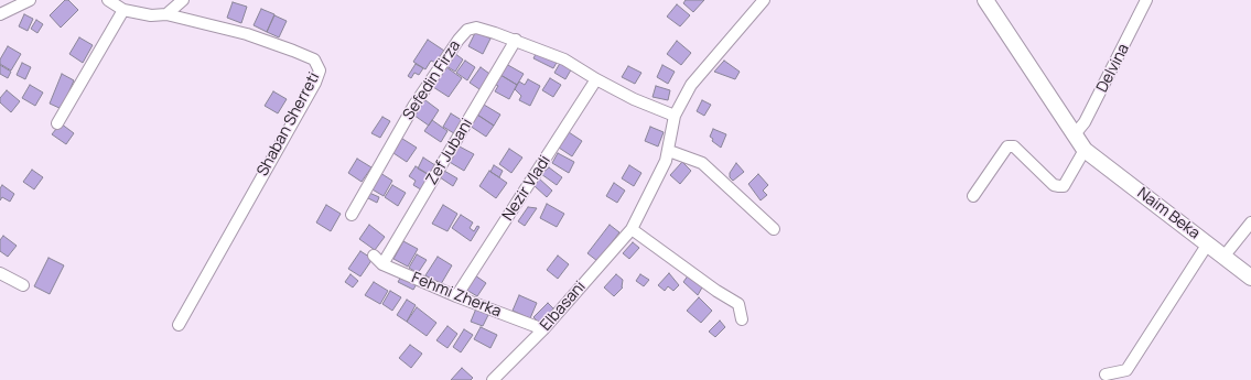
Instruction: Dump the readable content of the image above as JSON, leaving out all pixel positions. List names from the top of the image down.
{
  "streets": {
    "street": [
      "Delvina",
      "Sefedin Firza",
      "Shaban Sherreti",
      "Zef Jubani",
      "Nezir Vladi",
      "Naim Beka",
      "Fehmi Zherka",
      "Elbasani"
    ]
  },
  "crossings": [
    ["Delvina", "Naim Beka"],
    ["Sefedin Firza", "Zef Jubani"],
    ["Sefedin Firza", "Nezir Vladi"],
    ["Sefedin Firza", "Elbasani"],
    ["Zef Jubani", "Fehmi Zherka"],
    ["Nezir Vladi", "Fehmi Zherka"],
    ["Fehmi Zherka", "Elbasani"]
  ]
}
